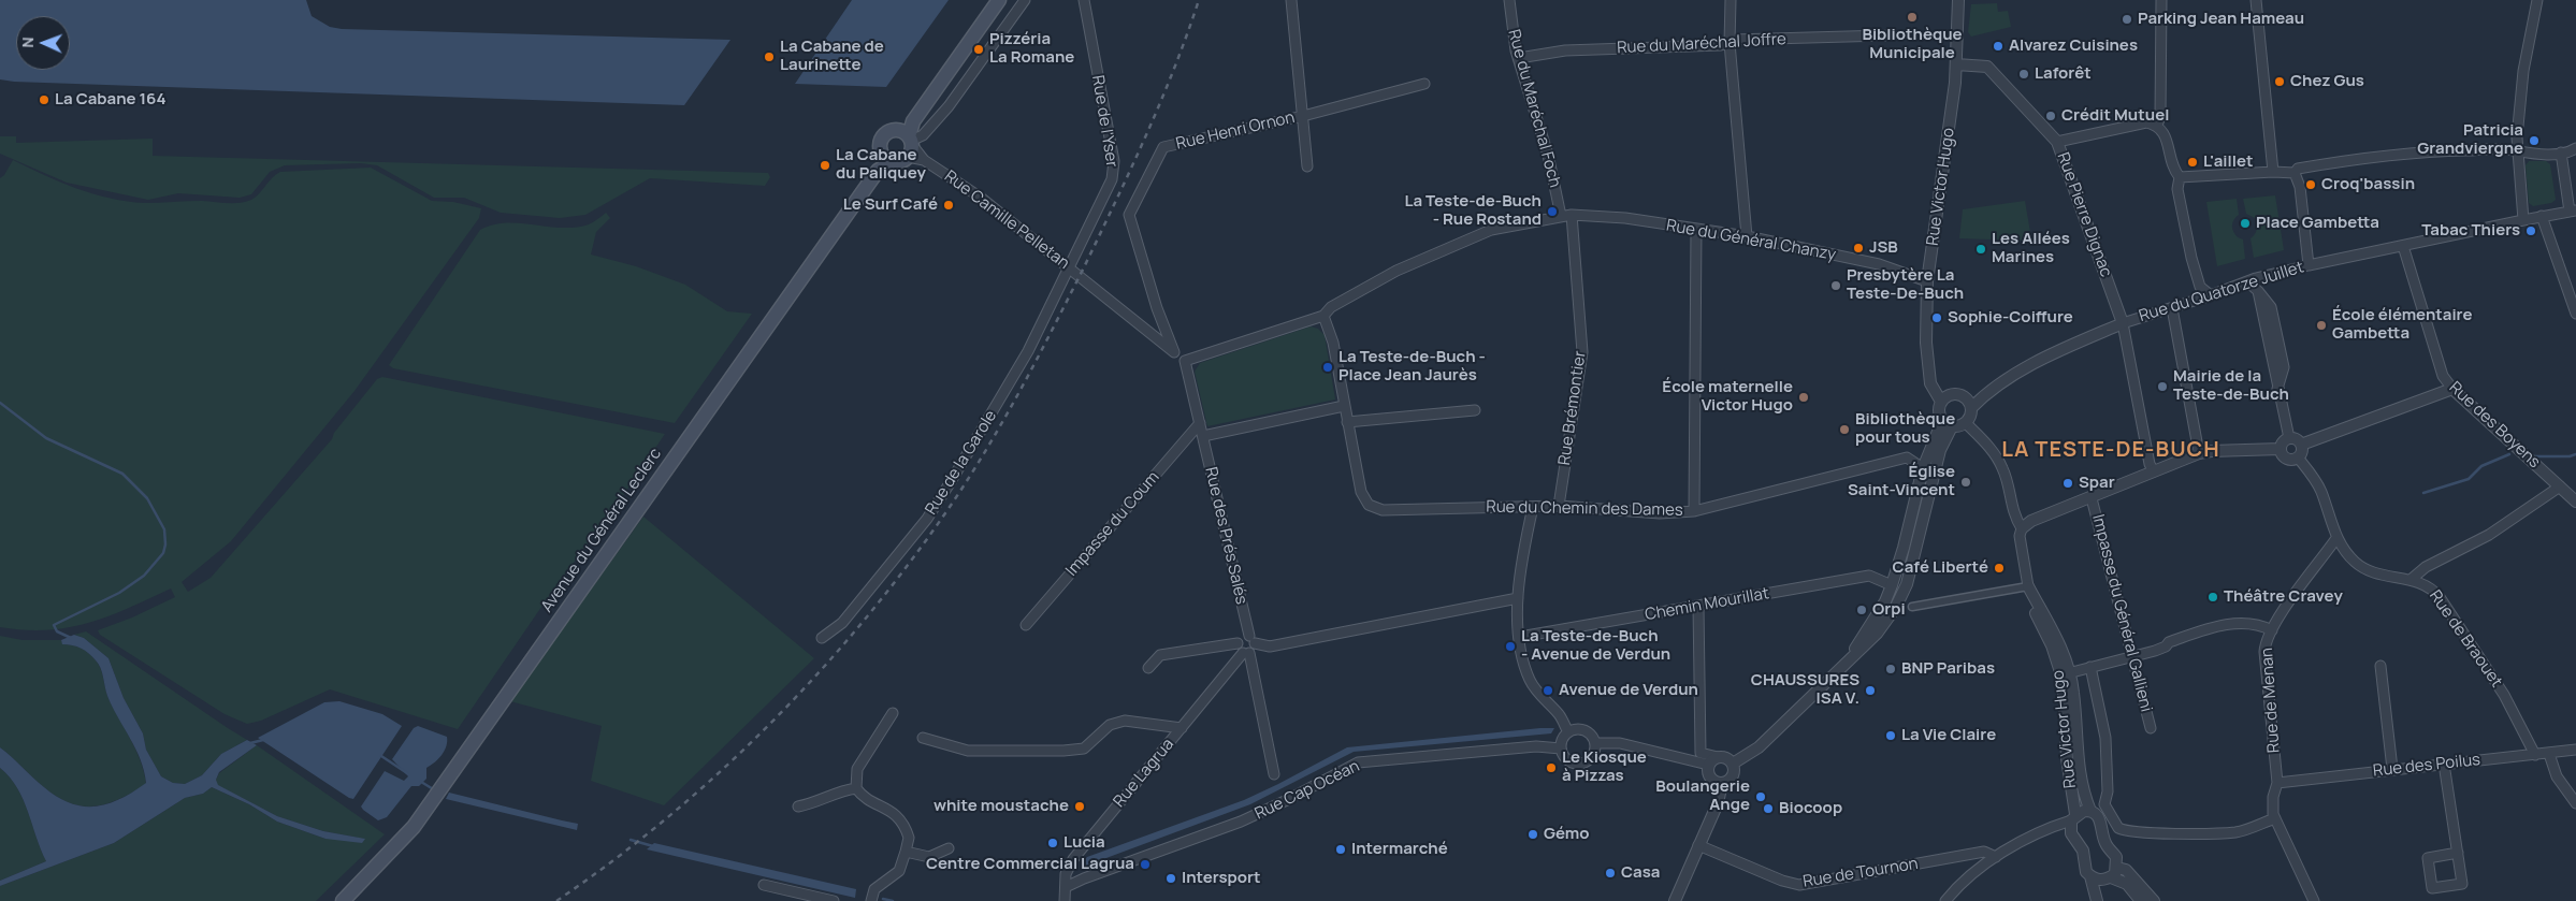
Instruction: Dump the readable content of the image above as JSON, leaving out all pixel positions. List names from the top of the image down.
{
  "streets": {
    "main road": ["Avenue du Général Leclerc"],
    "street": [
      "Rue du Maréchal Joffre",
      "Rue du Maréchal Foch",
      "Rue de l'Yser",
      "Rue Henri Ornon",
      "Rue Victor Hugo",
      "Rue Pierre Dignac",
      "Rue Camille Pelletan",
      "Rue du Général Chanzy",
      "Rue du Quatorze Juillet",
      "Rue Brémontier",
      "Rue des Boyens",
      "Rue de la Garole",
      "Rue du Chemin des Dames",
      "Impasse du Coum",
      "Rue des Prés Salés",
      "Chemin Mourillat",
      "Impasse du Général Gallieni",
      "Rue de Braouet",
      "Rue de Menan",
      "Rue des Poilus",
      "Rue Lagrua",
      "Rue Cap Océan",
      "Rue de Tournon"
    ]
  },
  "crossings": [
    ["Rue du Maréchal Joffre", "Rue du Maréchal Foch"],
    ["Rue du Maréchal Foch", "Rue du Général Chanzy"],
    ["Rue du Maréchal Foch", "Rue Brémontier"],
    ["Rue de l'Yser", "Rue Camille Pelletan"],
    ["Rue de l'Yser", "Rue de la Garole"],
    ["Rue Henri Ornon", "Rue Camille Pelletan"],
    ["Rue Victor Hugo", "Rue Pierre Dignac"],
    ["Rue Victor Hugo", "Rue du Général Chanzy"],
    ["Rue Victor Hugo", "Rue du Quatorze Juillet"],
    ["Rue Pierre Dignac", "Rue du Quatorze Juillet"],
    ["Rue Camille Pelletan", "Rue du Général Chanzy"],
    ["Rue Camille Pelletan", "Rue de la Garole"],
    ["Rue Camille Pelletan", "Avenue du Général Leclerc"],
    ["Rue Camille Pelletan", "Rue des Prés Salés"],
    ["Rue du Général Chanzy", "Rue Brémontier"],
    ["Rue du Général Chanzy", "Rue du Chemin des Dames"],
    ["Rue du Général Chanzy", "Rue des Prés Salés"],
    ["Rue du Quatorze Juillet", "Rue des Boyens"],
    ["Rue Brémontier", "Rue du Chemin des Dames"],
    ["Impasse du Coum", "Rue des Prés Salés"],
    ["Rue des Prés Salés", "Rue Lagrua"],
    ["Rue de Braouet", "Rue de Menan"],
    ["Rue de Braouet", "Rue des Poilus"],
    ["Rue de Menan", "Rue des Poilus"],
    ["Rue Lagrua", "Rue Cap Océan"]
  ],
  "districts": ["LA TESTE-DE-BUCH"],
  "places": [
    "Bibliothèque Municipale",
    "Parking Jean Hameau",
    "Alvarez Cuisines",
    "Pizzéria La Romane",
    "La Cabane de Laurinette",
    "Laforêt",
    "Chez Gus",
    "La Cabane 164",
    "Crédit Mutuel",
    "Patricia Grandviergne",
    "L'aillet",
    "La Cabane du Paliquey",
    "Croq'bassin",
    "Le Surf Café",
    "La Teste-de-Buch - Rue Rostand",
    "Place Gambetta",
    "Tabac Thiers",
    "JSB",
    "Les Allées Marines",
    "Presbytère La Teste-De-Buch",
    "Sophie-Coiffure",
    "École élémentaire Gambetta",
    "La Teste-de-Buch - Place Jean Jaurès",
    "Mairie de la Teste-de-Buch",
    "École maternelle Victor Hugo",
    "Bibliothèque pour tous",
    "Église Saint-Vincent",
    "Spar",
    "Café Liberté",
    "Théâtre Cravey",
    "Orpi",
    "La Teste-de-Buch - Avenue de Verdun",
    "BNP Paribas",
    "Avenue de Verdun",
    "CHAUSSURES ISA V.",
    "La Vie Claire",
    "Le Kiosque à Pizzas",
    "Boulangerie Ange",
    "white moustache",
    "Biocoop",
    "Gémo",
    "Lucia",
    "Intermarché",
    "Centre Commercial Lagrua",
    "Casa",
    "Intersport"
  ],
  "north": "left"
}
